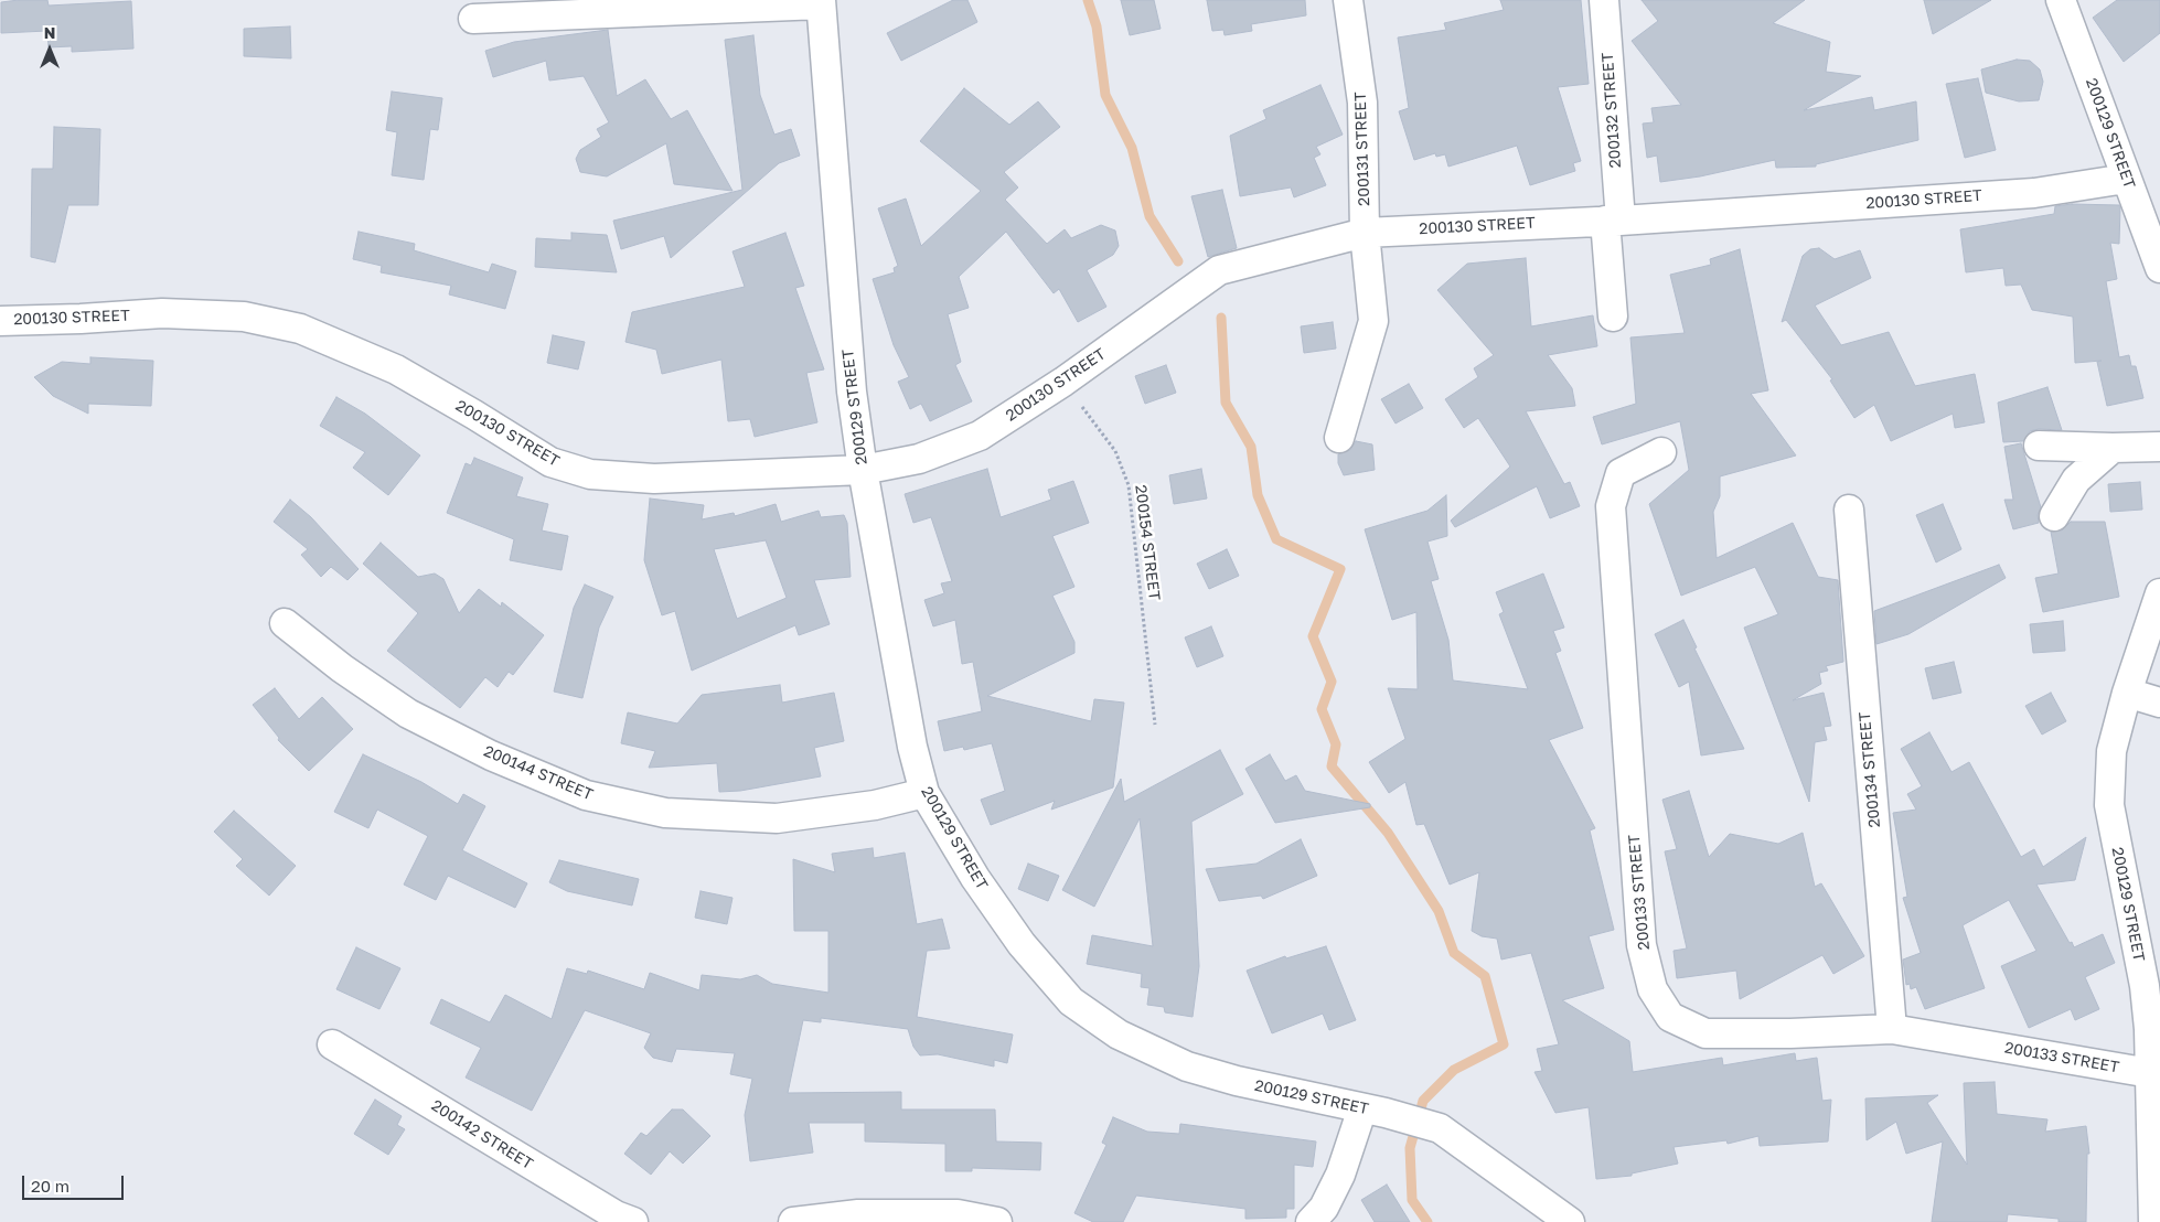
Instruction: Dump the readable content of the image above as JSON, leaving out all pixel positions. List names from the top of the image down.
{
  "streets": {
    "street": [
      "200132 STREET",
      "200129 STREET",
      "200131 STREET",
      "200130 STREET",
      "200134 STREET",
      "200144 STREET",
      "200133 STREET",
      "200142 STREET"
    ],
    "path": ["200154 STREET"]
  },
  "crossings": [
    ["200132 STREET", "200130 STREET"],
    ["200129 STREET", "200130 STREET"],
    ["200129 STREET", "200144 STREET"],
    ["200129 STREET", "200133 STREET"],
    ["200131 STREET", "200130 STREET"],
    ["200130 STREET", "200154 STREET"],
    ["200134 STREET", "200133 STREET"]
  ],
  "scale_bar": "20 m",
  "north": "top"
}
